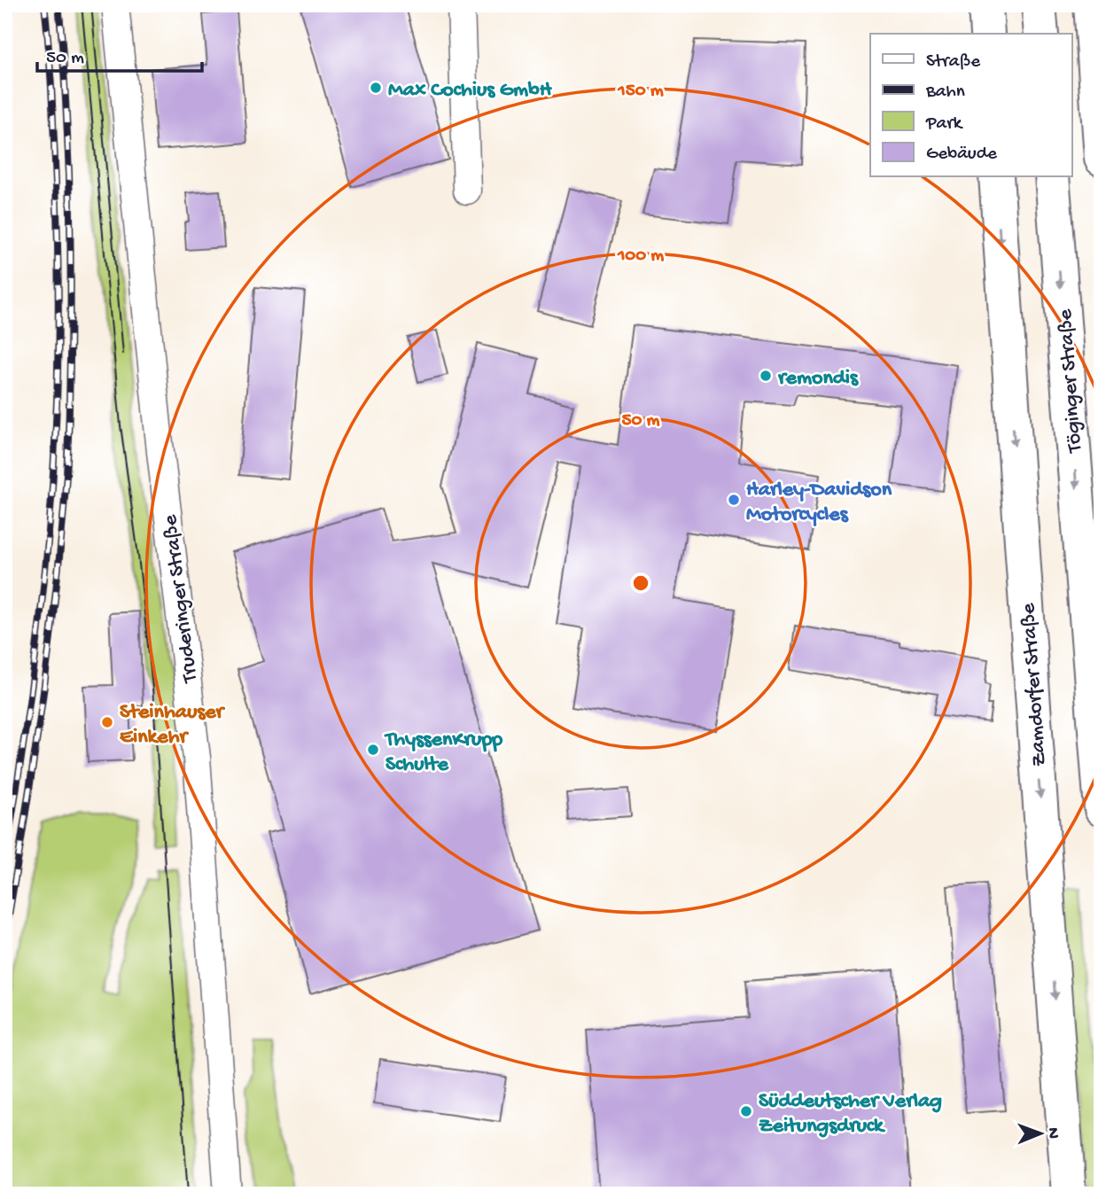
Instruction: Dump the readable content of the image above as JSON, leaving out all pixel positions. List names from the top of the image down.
{
  "streets": {
    "main road": ["Töginger Straße", "Zamdorfer Straße"],
    "street": ["Truderinger Straße"]
  },
  "one_way": ["Töginger Straße", "Zamdorfer Straße"],
  "places": [
    "Max Cochius GmbH",
    "remondis",
    "Harley-Davidson Motorcycles",
    "Steinhauser Einkehr",
    "ThyssenKrupp Schulte",
    "Süddeutscher Verlag Zeitungsdruck"
  ],
  "legend": [
    "Straße",
    "Bahn",
    "Park",
    "Gebäude"
  ],
  "scale_bar": "50 m",
  "north": "right",
  "rings": ["150 m", "100 m", "50 m"]
}
